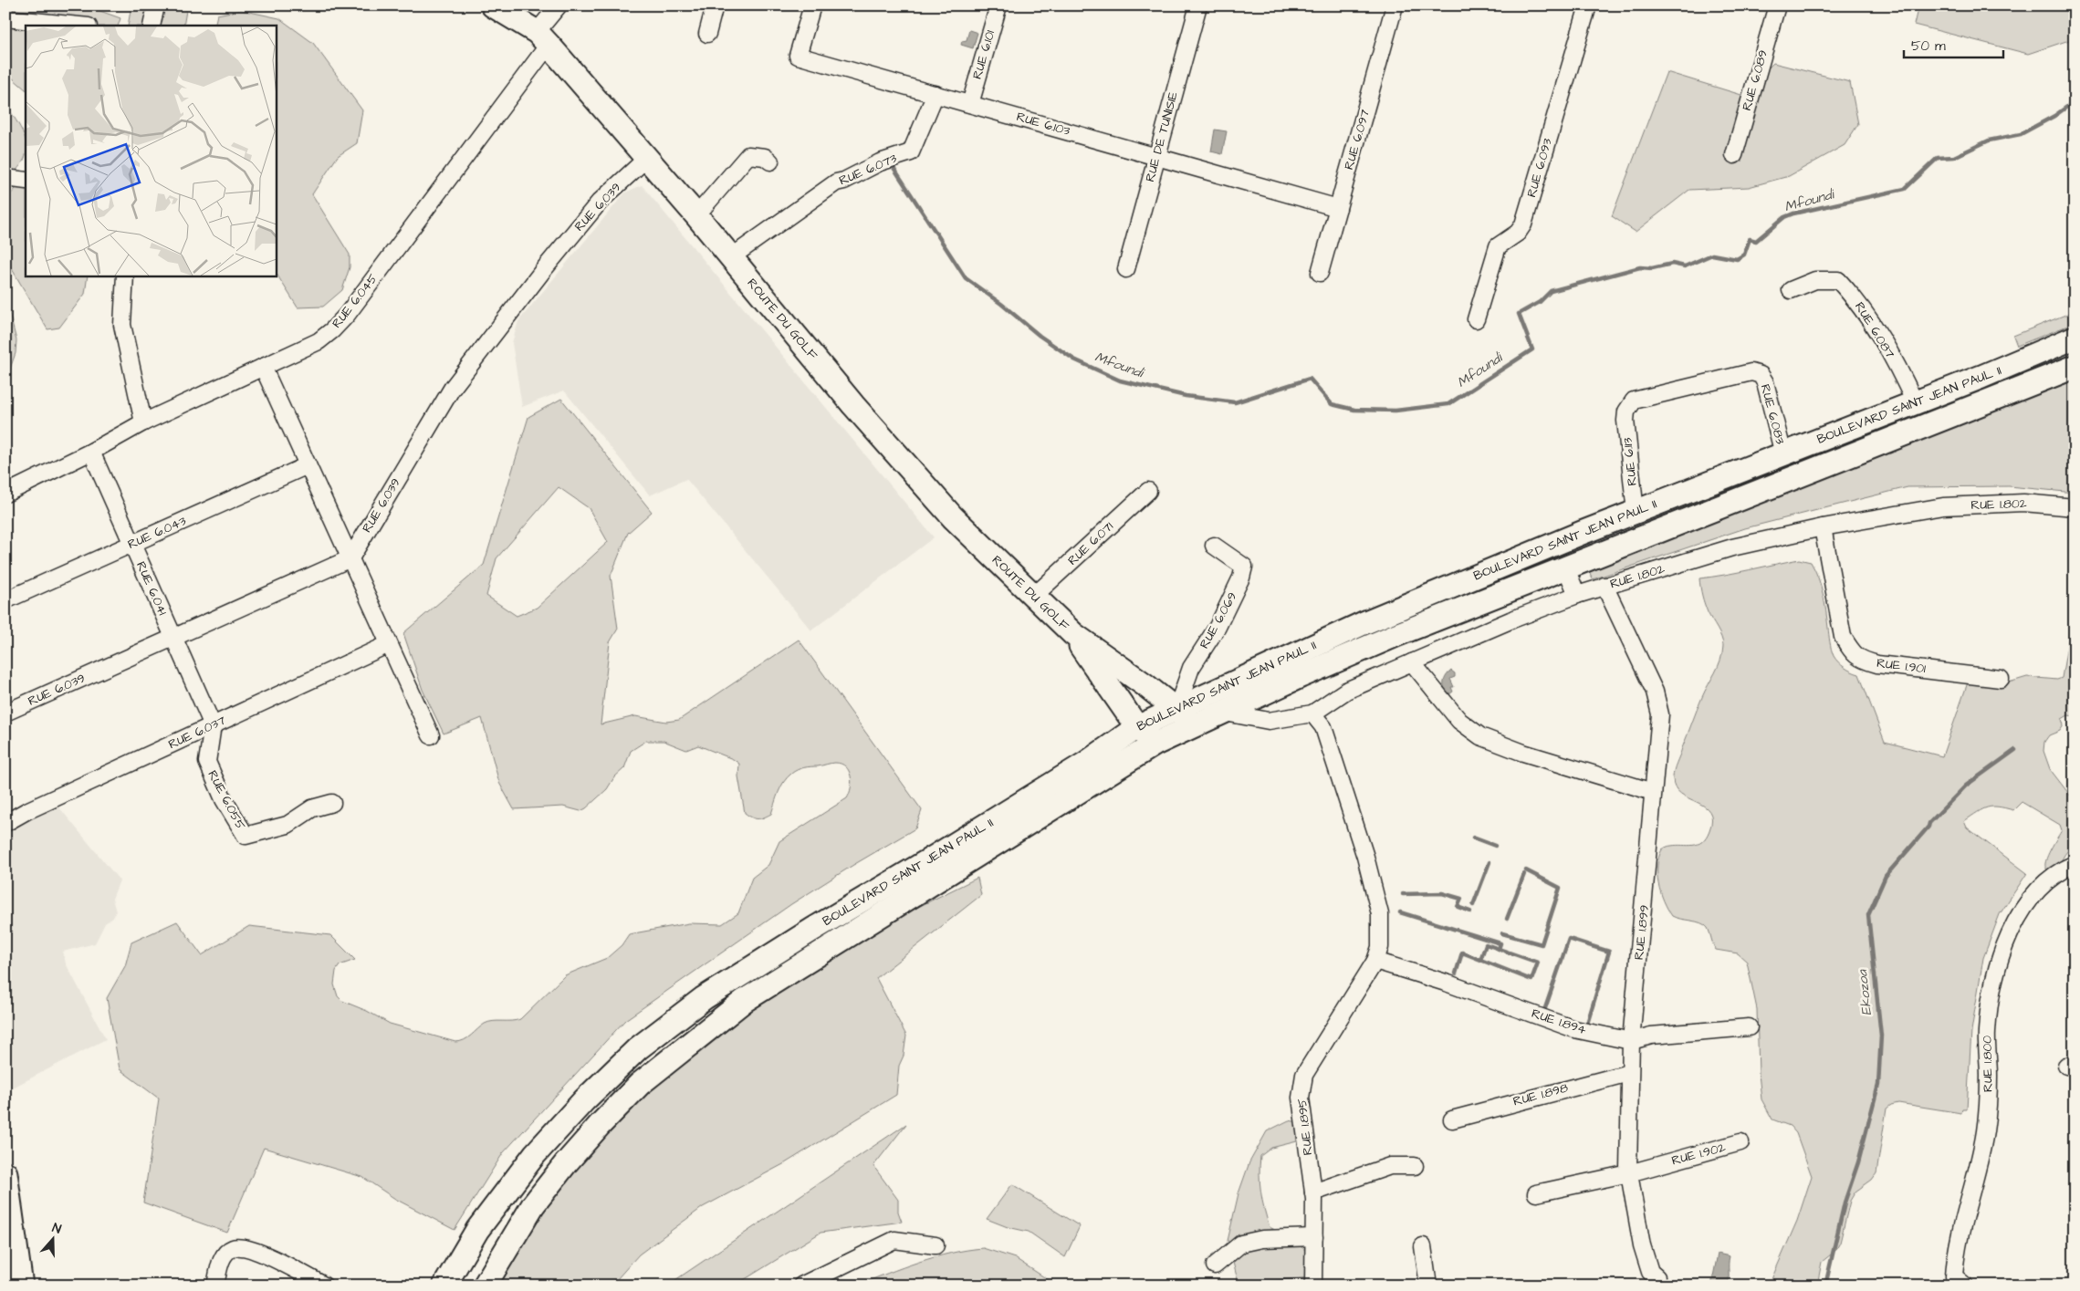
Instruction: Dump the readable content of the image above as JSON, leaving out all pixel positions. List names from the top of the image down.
{
  "streets": {
    "main road": ["ROUTE DU GOLF", "BOULEVARD SAINT JEAN PAUL II"],
    "street": [
      "RUE 6.101",
      "RUE 6.089",
      "RUE 6.103",
      "RUE DE TUNISIE",
      "RUE 6.097",
      "RUE 6.093",
      "RUE 6.073",
      "RUE 6.039",
      "RUE 6.045",
      "RUE 6.087",
      "RUE 6.083",
      "RUE 6.113",
      "RUE 1.802",
      "RUE 6.043",
      "RUE 6.071",
      "RUE 6.041",
      "RUE 6.069",
      "RUE 1.901",
      "RUE 6.037",
      "RUE 6.055",
      "RUE 1.899",
      "RUE 1.894",
      "RUE 1.800",
      "RUE 1.898",
      "RUE 1.895",
      "RUE 1.902"
    ]
  },
  "crossings": [
    ["RUE 6.101", "RUE 6.103"],
    ["RUE 6.103", "RUE DE TUNISIE"],
    ["RUE 6.103", "RUE 6.097"],
    ["RUE 6.103", "RUE 6.073"],
    ["RUE 6.073", "ROUTE DU GOLF"],
    ["RUE 6.039", "ROUTE DU GOLF"],
    ["RUE 6.039", "RUE 6.041"],
    ["RUE 6.045", "ROUTE DU GOLF"],
    ["RUE 6.045", "RUE 6.041"],
    ["ROUTE DU GOLF", "BOULEVARD SAINT JEAN PAUL II"],
    ["ROUTE DU GOLF", "RUE 6.071"],
    ["ROUTE DU GOLF", "RUE 6.069"],
    ["RUE 6.087", "BOULEVARD SAINT JEAN PAUL II"],
    ["BOULEVARD SAINT JEAN PAUL II", "RUE 6.083"],
    ["BOULEVARD SAINT JEAN PAUL II", "RUE 6.113"],
    ["BOULEVARD SAINT JEAN PAUL II", "RUE 1.802"],
    ["BOULEVARD SAINT JEAN PAUL II", "RUE 6.069"],
    ["RUE 6.083", "RUE 6.113"],
    ["RUE 1.802", "RUE 1.901"],
    ["RUE 1.802", "RUE 1.899"],
    ["RUE 6.043", "RUE 6.041"],
    ["RUE 6.041", "RUE 6.037"],
    ["RUE 6.041", "RUE 6.055"],
    ["RUE 6.037", "RUE 6.055"],
    ["RUE 1.899", "RUE 1.894"],
    ["RUE 1.899", "RUE 1.898"],
    ["RUE 1.899", "RUE 1.902"],
    ["RUE 1.894", "RUE 1.895"]
  ],
  "water": ["Mfoundi", "Ekozoa"],
  "scale_bar": "50 m",
  "north": "top"
}
